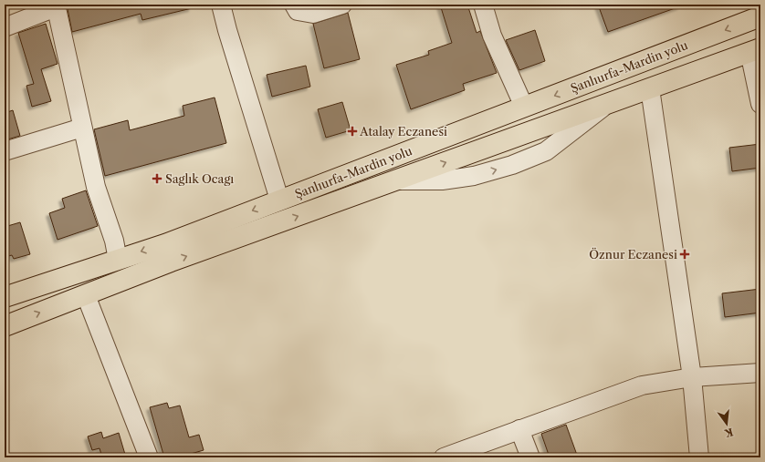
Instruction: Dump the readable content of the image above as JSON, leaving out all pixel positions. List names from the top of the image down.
{
  "streets": {
    "highway": ["Şanlıurfa-Mardin yolu"]
  },
  "places": {
    "health": ["Atalay Eczanesi", "Saglık Ocagı", "Öznur Eczanesi"]
  },
  "north": "bottom"
}
